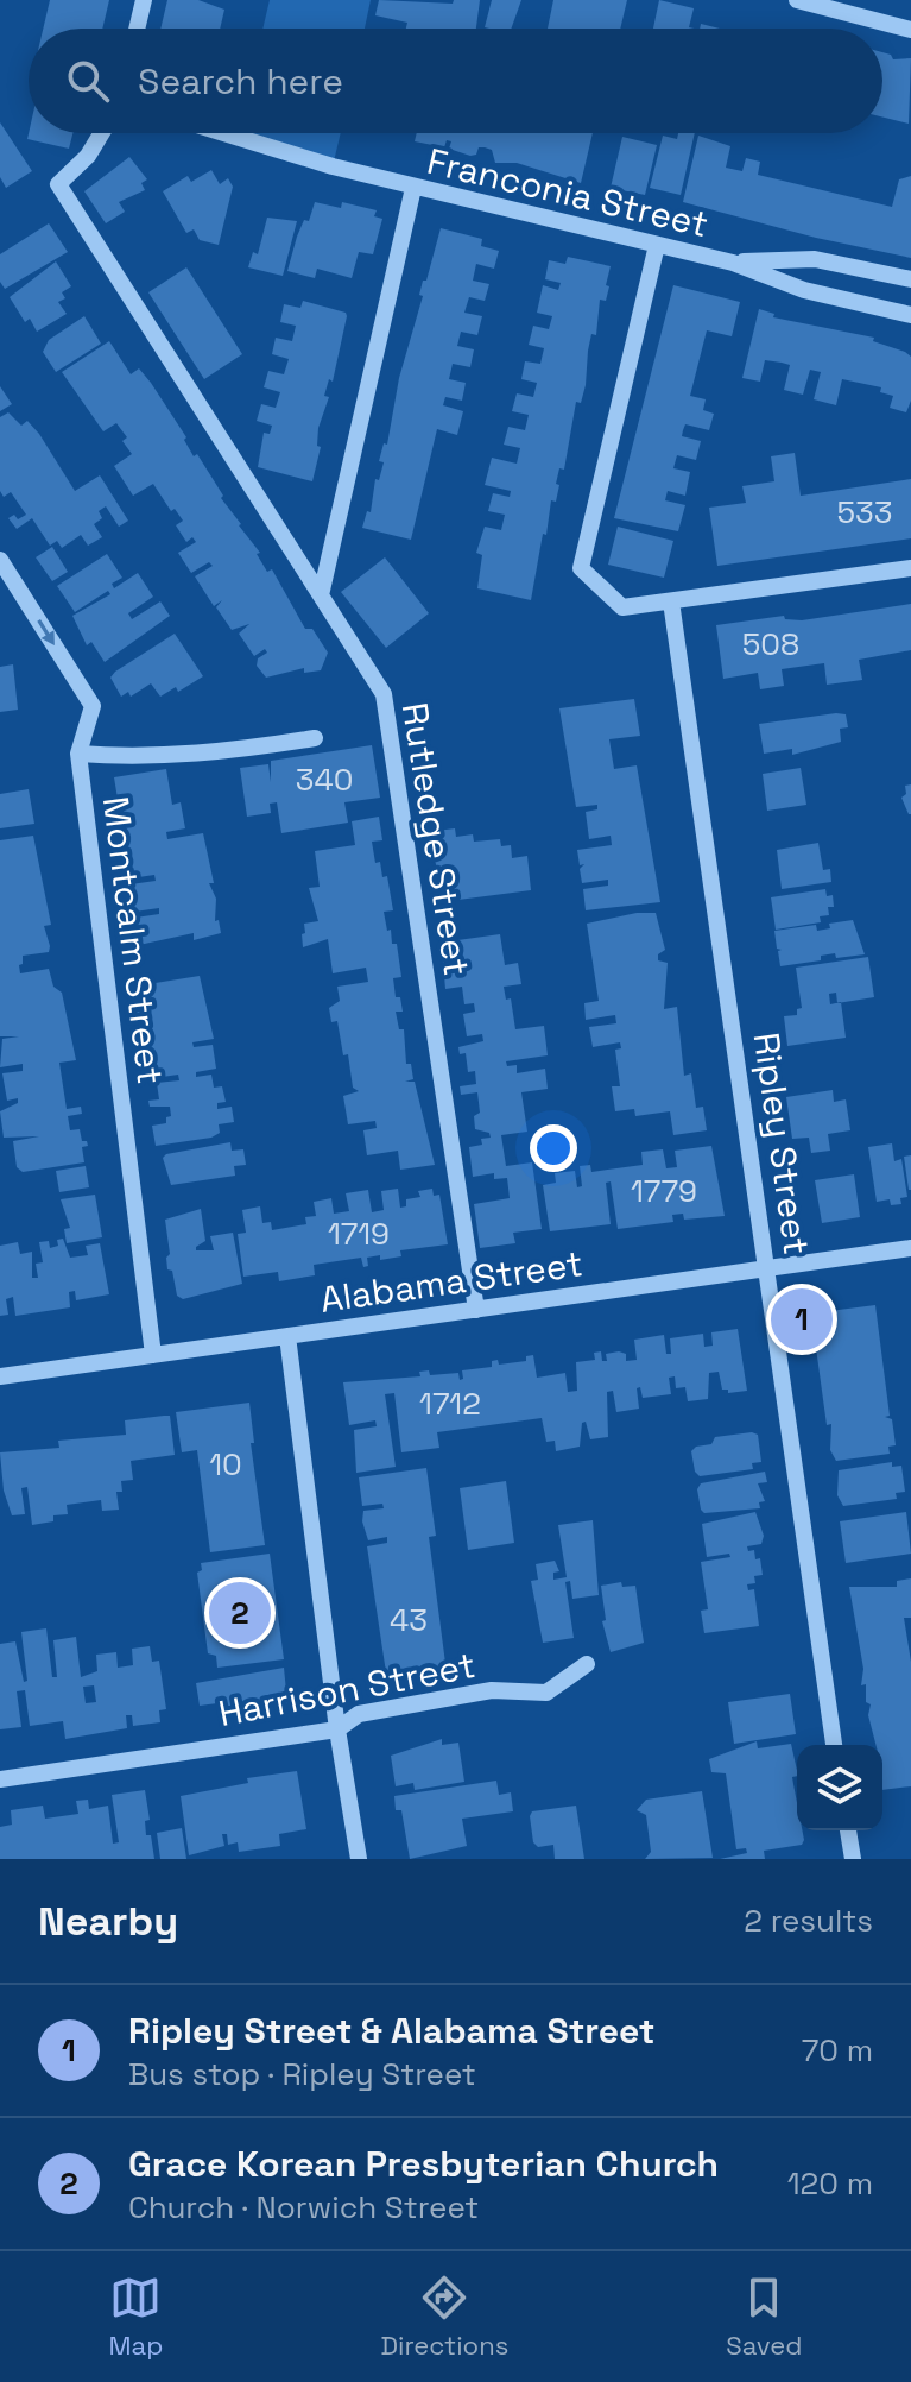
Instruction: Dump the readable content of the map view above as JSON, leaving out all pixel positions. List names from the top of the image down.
{
  "streets": {
    "street": [
      "Franconia Street",
      "Rutledge Street",
      "Montcalm Street",
      "Ripley Street",
      "Alabama Street",
      "Harrison Street"
    ]
  },
  "crossings": [
    ["Rutledge Street", "Alabama Street"],
    ["Montcalm Street", "Alabama Street"],
    ["Ripley Street", "Alabama Street"]
  ],
  "house_numbers": [
    "533",
    "508",
    "340",
    "1779",
    "1719",
    "1712",
    "10",
    "43"
  ],
  "page": {
    "search": "Search here",
    "pins": ["1", "2"],
    "heading": ["Nearby", "2 results"],
    "list": [
      {
        "mark": "1",
        "name": "Ripley Street & Alabama Street",
        "note": "Bus stop · Ripley Street",
        "value": "70 m"
      },
      {
        "mark": "2",
        "name": "Grace Korean Presbyterian Church",
        "note": "Church · Norwich Street",
        "value": "120 m"
      }
    ],
    "nav": ["Map", "Directions", "Saved"]
  }
}
